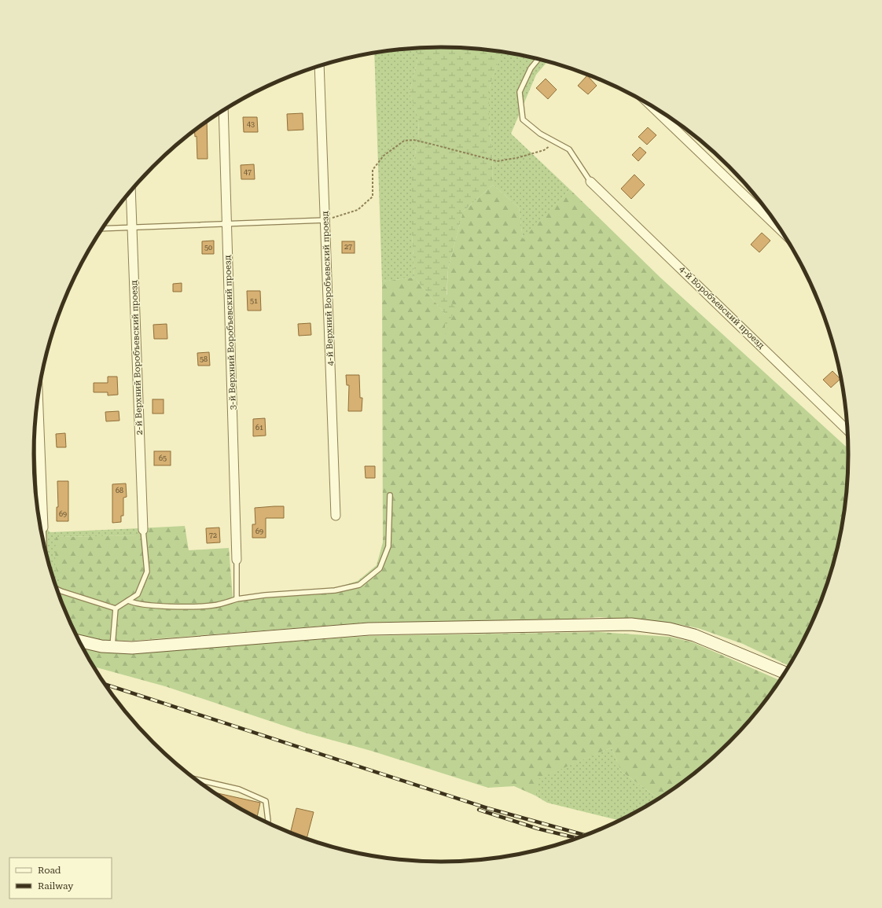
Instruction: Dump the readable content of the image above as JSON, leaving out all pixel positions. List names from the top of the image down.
{
  "streets": {
    "street": [
      "4-й Верхний Воробъевский проезд",
      "4-й Воробъевский проезд",
      "3-й Верхний Воробъевский проезд",
      "2-й Верхний Воробъевский проезд"
    ]
  },
  "house_numbers": [
    "43",
    "47",
    "27",
    "50",
    "51",
    "58",
    "61",
    "65",
    "68",
    "69",
    "69",
    "72"
  ],
  "legend": ["Road", "Railway"]
}
